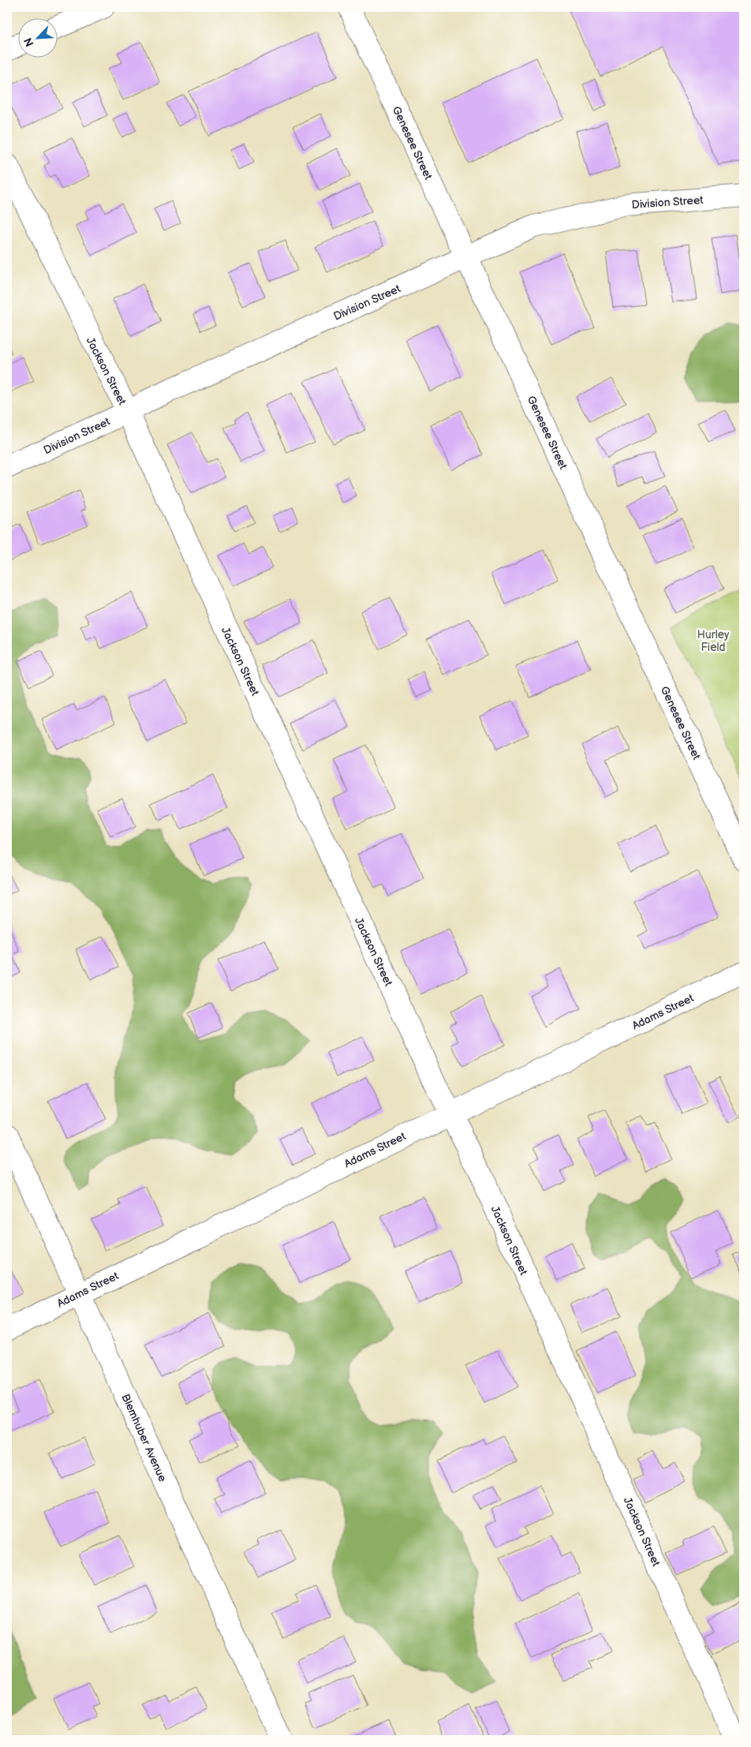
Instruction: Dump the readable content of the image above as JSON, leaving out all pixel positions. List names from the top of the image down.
{
  "streets": {
    "street": [
      "Genesee Street",
      "Division Street",
      "Jackson Street",
      "Adams Street",
      "Blemhuber Avenue"
    ]
  },
  "crossings": [
    ["Genesee Street", "Division Street"],
    ["Division Street", "Jackson Street"],
    ["Jackson Street", "Adams Street"],
    ["Adams Street", "Blemhuber Avenue"]
  ],
  "parks": ["Hurley Field"],
  "north": "bottom left"
}
